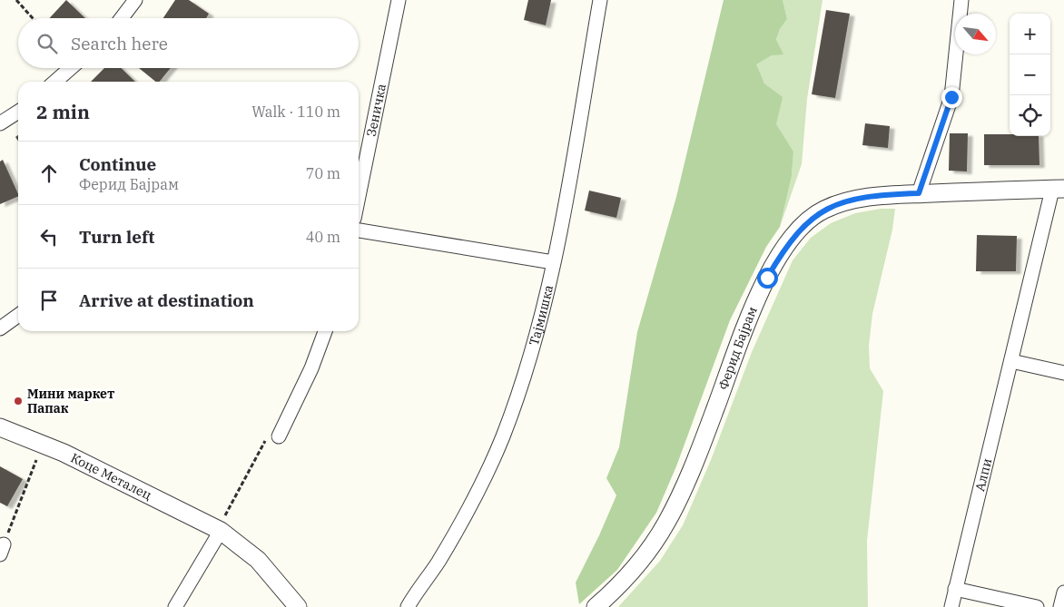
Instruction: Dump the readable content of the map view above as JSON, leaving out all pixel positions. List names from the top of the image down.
{
  "streets": {
    "street": [
      "Зеничка",
      "Тајмишка",
      "Ферид Бајрам",
      "Алпи",
      "Коце Металец"
    ]
  },
  "crossings": [
    ["Ферид Бајрам", "Алпи"]
  ],
  "places": ["Мини маркет Папак"],
  "north": "bottom right",
  "page": {
    "map_buttons": ["+", "−"],
    "search": "Search here",
    "heading": ["2 min", "Walk · 110 m"],
    "list": [
      ["Continue", "Ферид Бајрам", "70 m"],
      ["Turn left", "40 m"],
      "Arrive at destination"
    ]
  }
}
